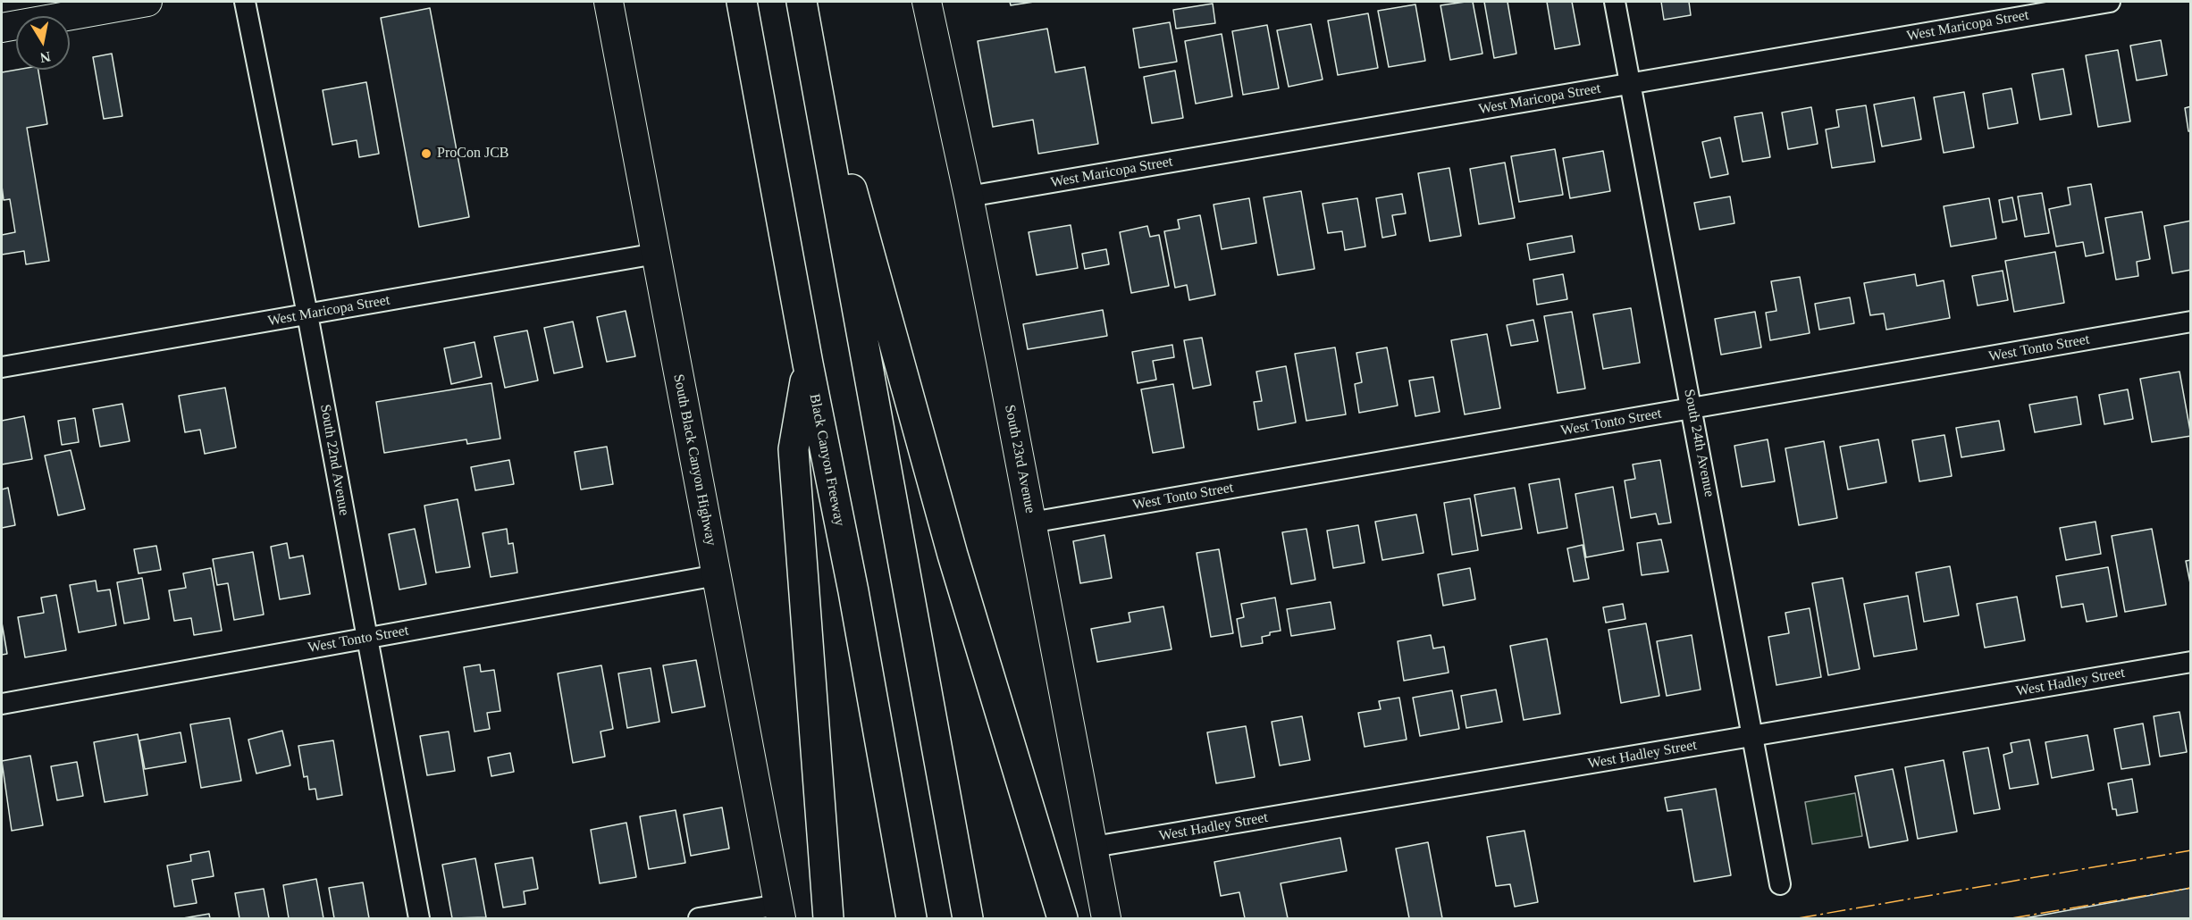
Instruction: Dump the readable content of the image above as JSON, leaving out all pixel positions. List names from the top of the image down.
{
  "streets": {
    "highway": ["Black Canyon Freeway"],
    "main road": ["South 23rd Avenue", "South Black Canyon Highway"],
    "street": [
      "West Maricopa Street",
      "West Tonto Street",
      "South 24th Avenue",
      "South 22nd Avenue",
      "West Hadley Street"
    ]
  },
  "crossings": [
    ["West Maricopa Street", "South 24th Avenue"],
    ["West Maricopa Street", "South 23rd Avenue"],
    ["West Maricopa Street", "South 22nd Avenue"],
    ["West Maricopa Street", "South Black Canyon Highway"],
    ["West Tonto Street", "South 24th Avenue"],
    ["West Tonto Street", "South 23rd Avenue"],
    ["West Tonto Street", "South 22nd Avenue"],
    ["West Tonto Street", "South Black Canyon Highway"],
    ["South 24th Avenue", "West Hadley Street"],
    ["South 23rd Avenue", "West Hadley Street"]
  ],
  "places": ["ProCon JCB"],
  "north": "bottom"
}
